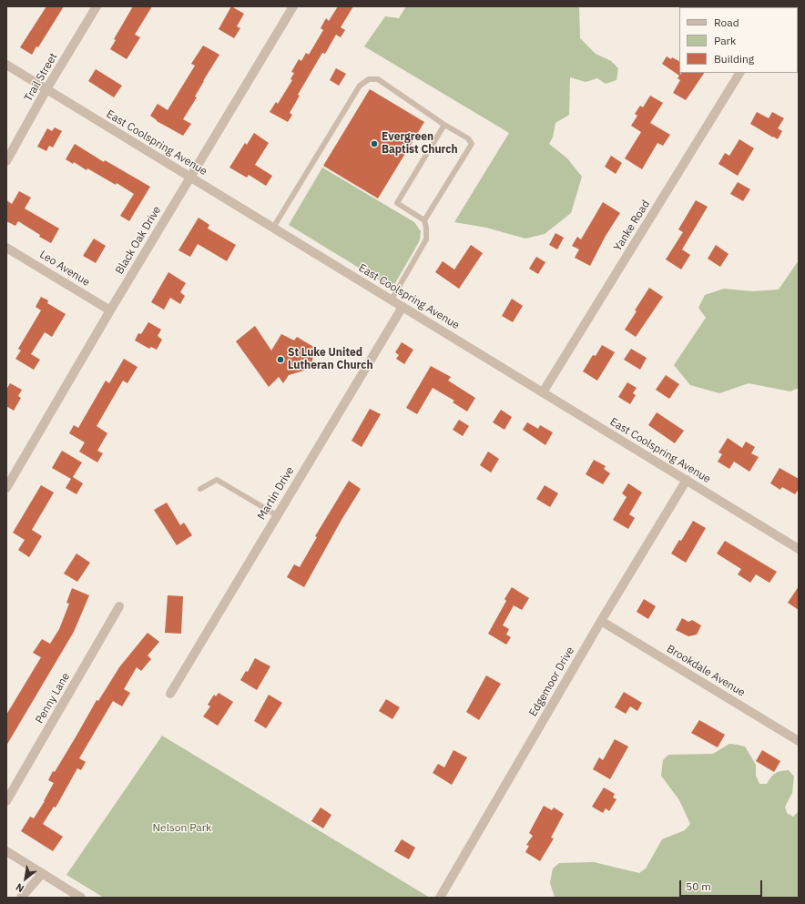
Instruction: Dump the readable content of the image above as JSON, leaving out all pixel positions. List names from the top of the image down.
{
  "streets": {
    "street": [
      "Trail Street",
      "East Coolspring Avenue",
      "Yanke Road",
      "Black Oak Drive",
      "Leo Avenue",
      "Martin Drive",
      "Brookdale Avenue",
      "Edgemoor Drive",
      "Penny Lane"
    ]
  },
  "crossings": [
    ["Trail Street", "East Coolspring Avenue"],
    ["East Coolspring Avenue", "Yanke Road"],
    ["East Coolspring Avenue", "Black Oak Drive"],
    ["East Coolspring Avenue", "Martin Drive"],
    ["East Coolspring Avenue", "Edgemoor Drive"],
    ["Black Oak Drive", "Leo Avenue"],
    ["Brookdale Avenue", "Edgemoor Drive"]
  ],
  "parks": ["Nelson Park"],
  "places": ["Evergreen Baptist Church", "St Luke United Lutheran Church"],
  "legend": ["Road", "Park", "Building"],
  "scale_bar": "50 m",
  "north": "bottom left"
}
